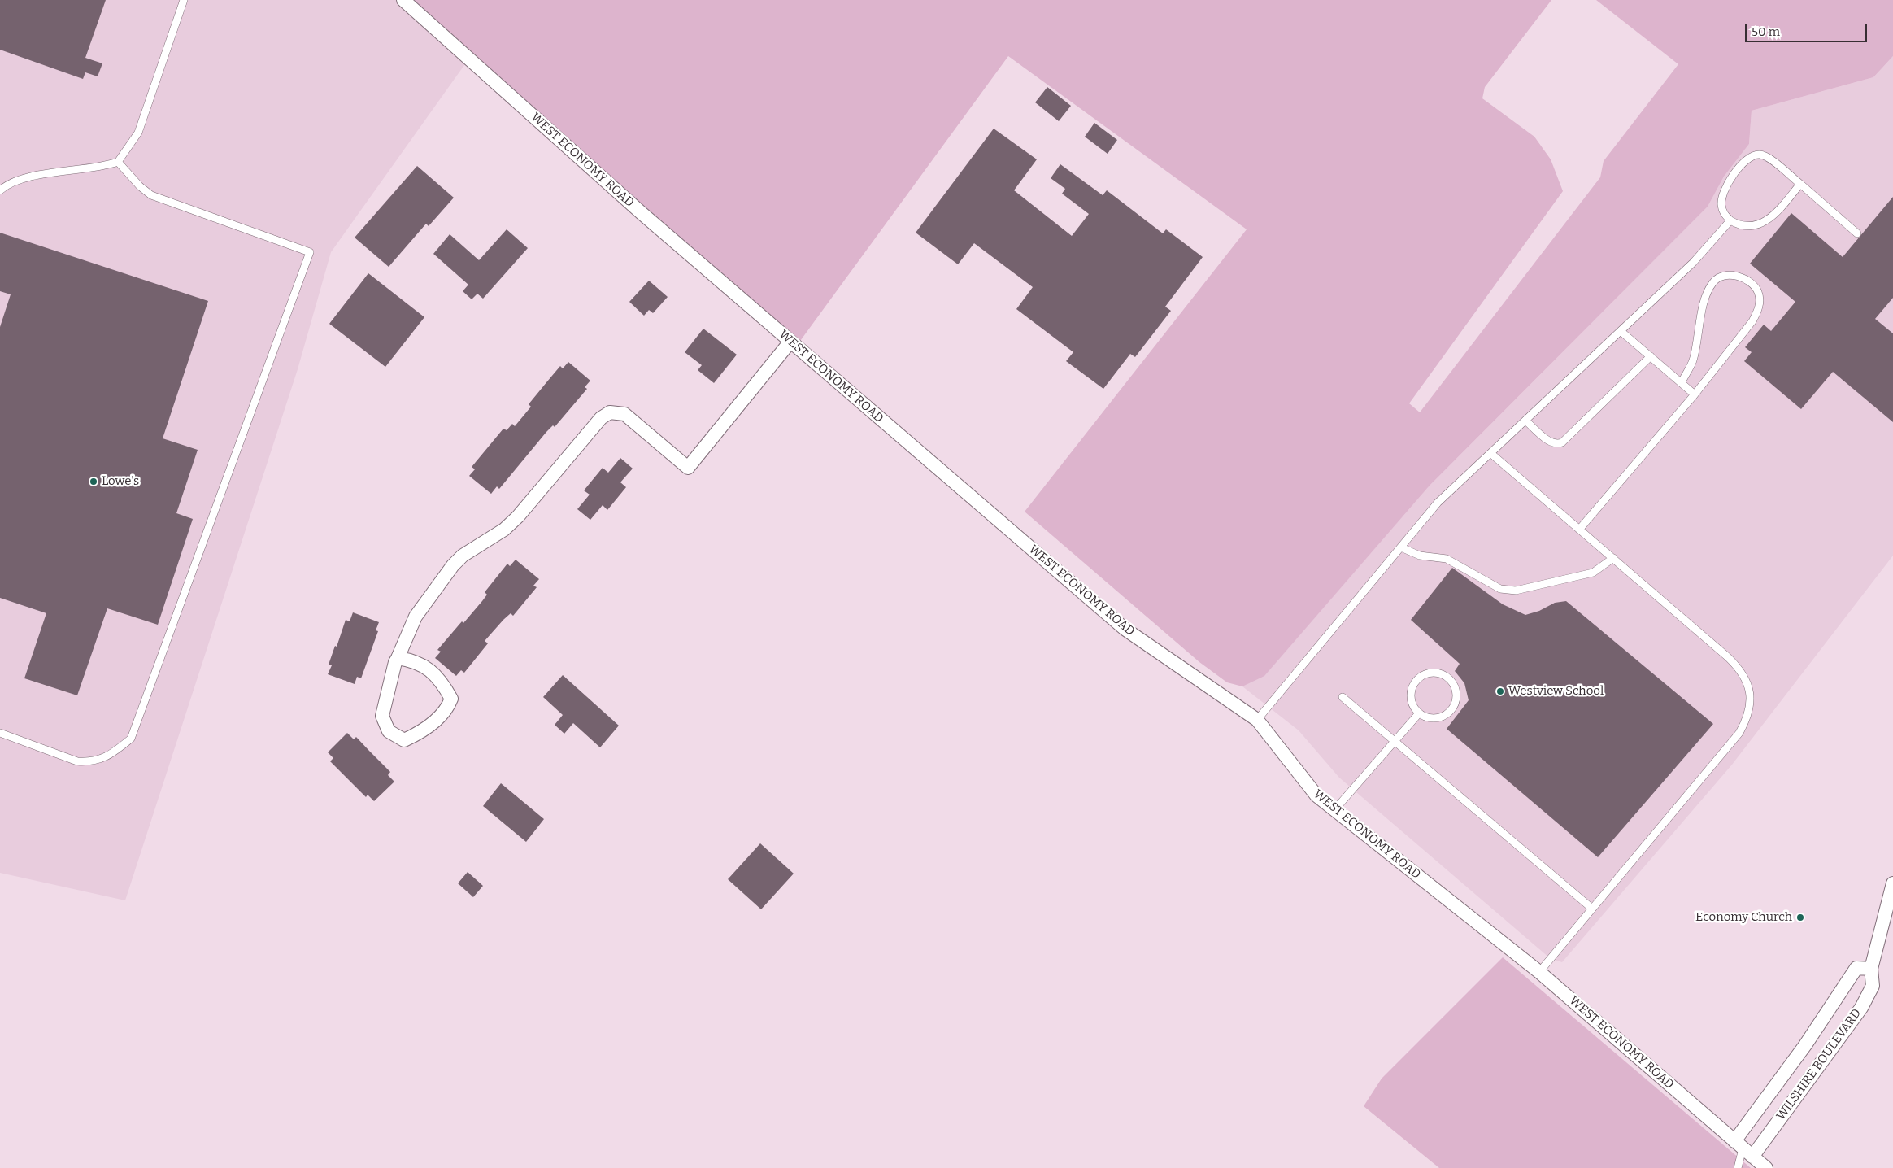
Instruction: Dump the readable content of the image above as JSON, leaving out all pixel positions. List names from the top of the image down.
{
  "streets": {
    "street": ["WEST ECONOMY ROAD", "WILSHIRE BOULEVARD"]
  },
  "crossings": [
    ["WEST ECONOMY ROAD", "WILSHIRE BOULEVARD"]
  ],
  "places": ["Lowe's", "Westview School", "Economy Church"],
  "scale_bar": "50 m"
}
